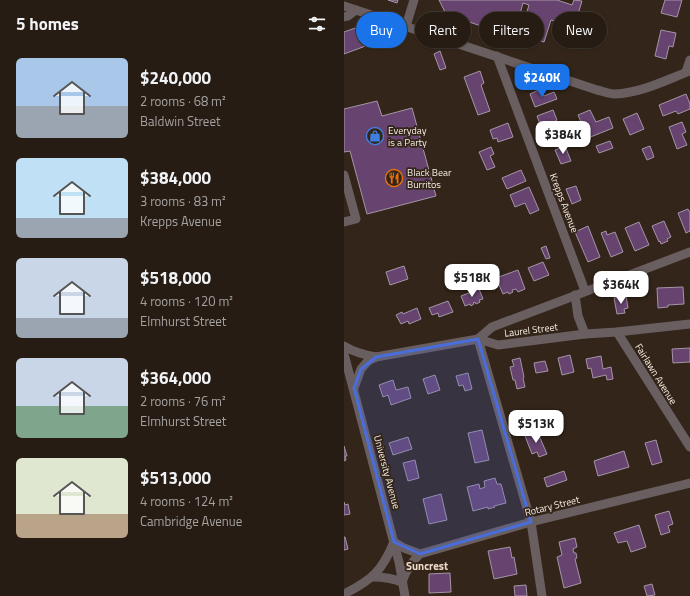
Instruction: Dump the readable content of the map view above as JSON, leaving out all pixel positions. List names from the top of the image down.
{
  "streets": {
    "street": [
      "Krepps Avenue",
      "Laurel Street",
      "Fairlawn Avenue",
      "University Avenue",
      "Rotary Street"
    ]
  },
  "crossings": [
    ["Laurel Street", "Fairlawn Avenue"]
  ],
  "districts": ["Suncrest"],
  "places": {
    "shop": ["Everyday is a Party"],
    "restaurant": ["Black Bear Burritos"]
  },
  "page": {
    "heading": "5 homes",
    "chip": [
      "Buy",
      "Rent",
      "Filters",
      "New"
    ],
    "list": [
      {
        "name": "$240,000",
        "note": "2 rooms · 68 m² · Baldwin Street"
      },
      {
        "name": "$384,000",
        "note": "3 rooms · 83 m² · Krepps Avenue"
      },
      {
        "name": "$518,000",
        "note": "4 rooms · 120 m² · Elmhurst Street"
      },
      {
        "name": "$364,000",
        "note": "2 rooms · 76 m² · Elmhurst Street"
      },
      {
        "name": "$513,000",
        "note": "4 rooms · 124 m² · Cambridge Avenue"
      }
    ],
    "price": [
      "$240K",
      "$384K",
      "$518K",
      "$364K",
      "$513K"
    ]
  }
}
